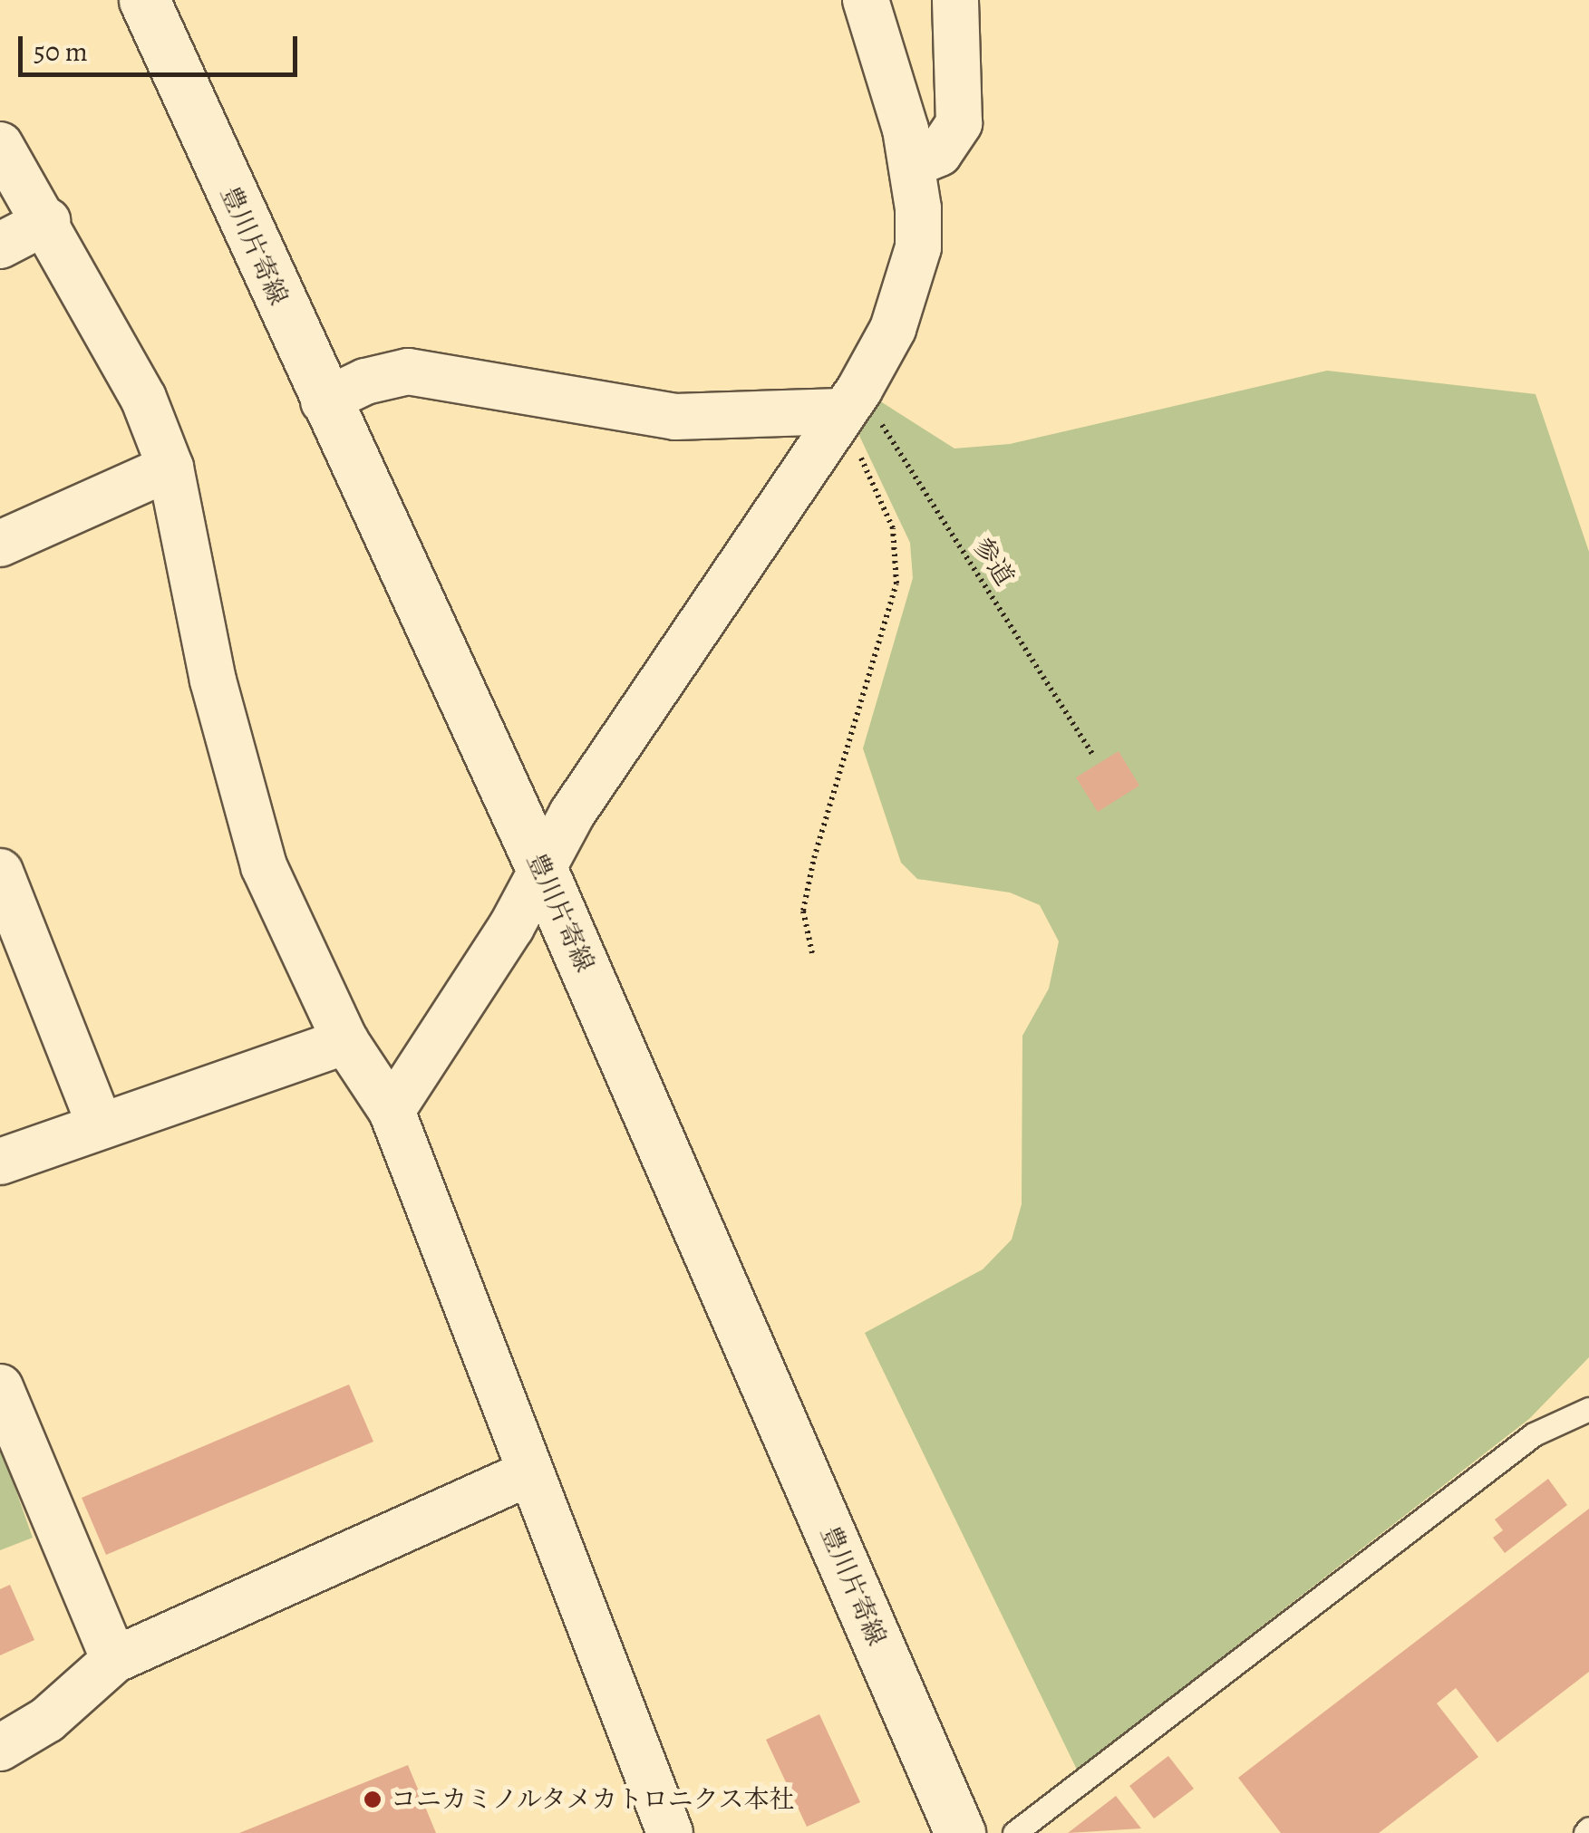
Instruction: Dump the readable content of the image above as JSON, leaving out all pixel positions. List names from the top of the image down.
{
  "streets": {
    "main road": ["豊川片寄線"],
    "path": ["参道"]
  },
  "places": ["コニカミノルタメカトロニクス本社"],
  "scale_bar": "50 m"
}
